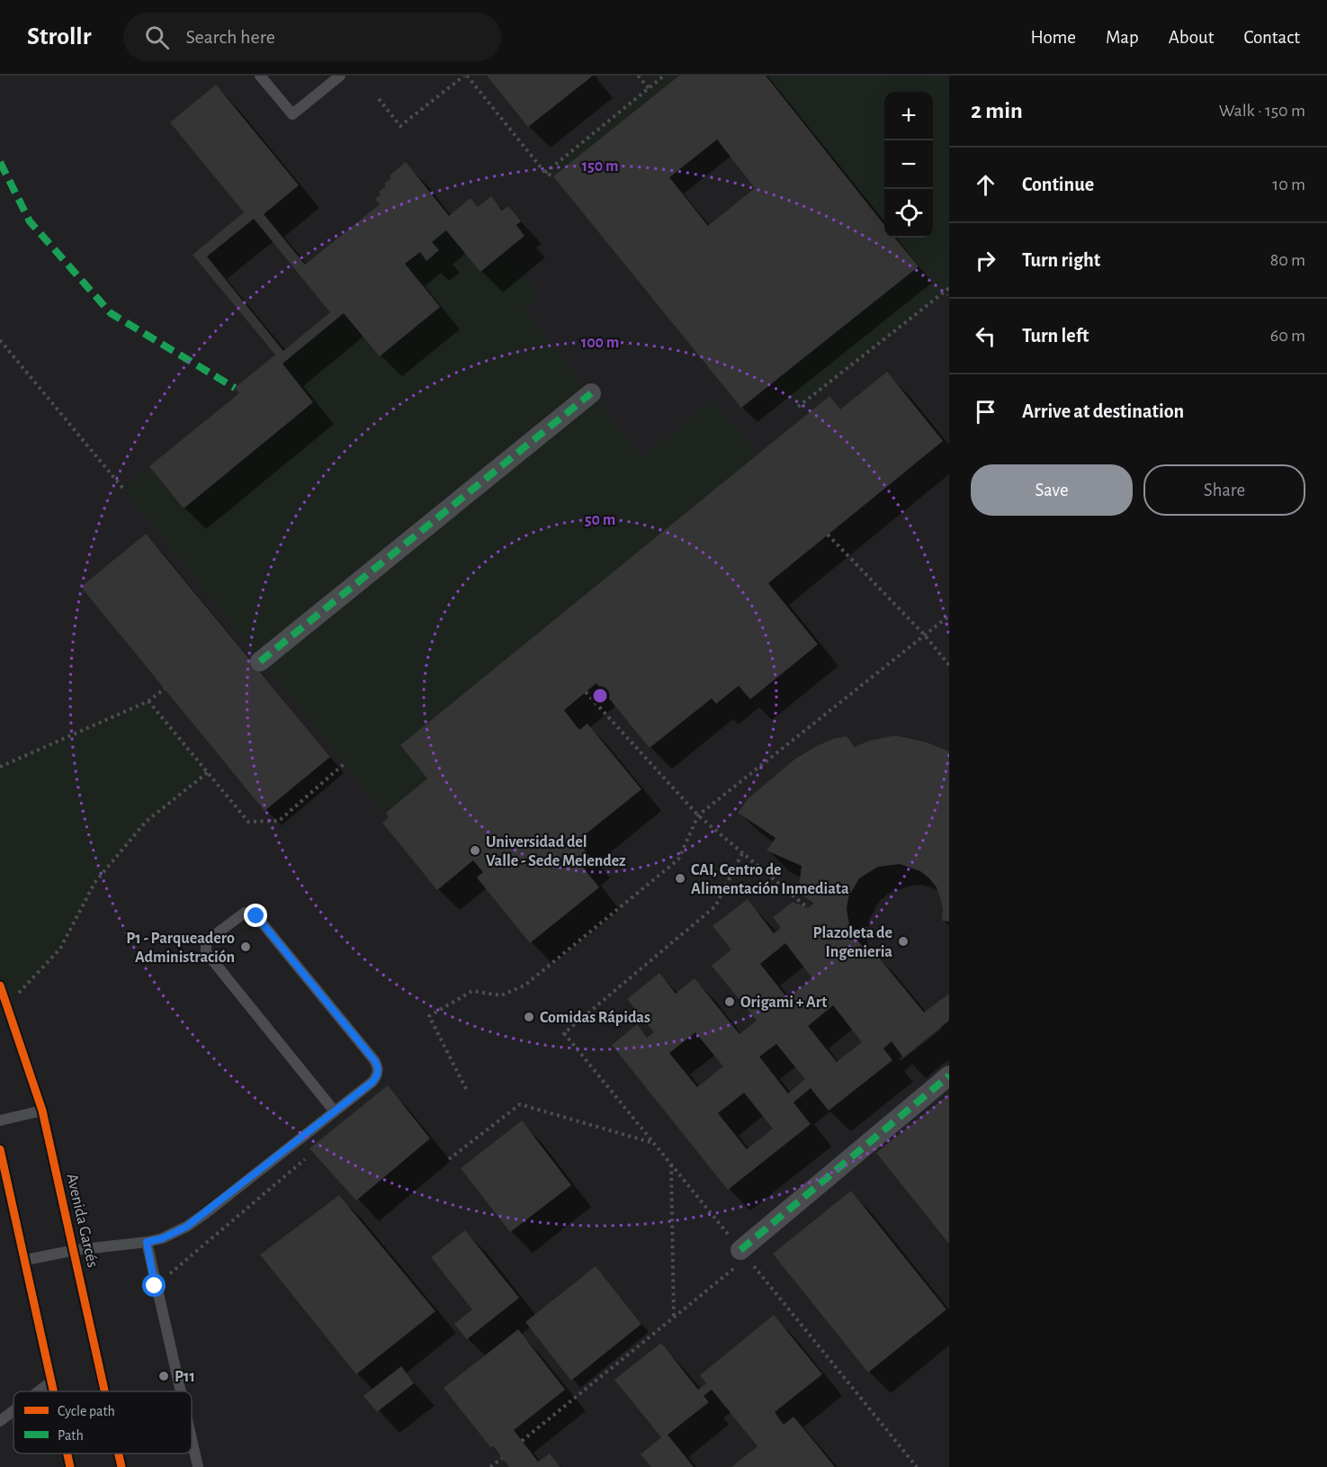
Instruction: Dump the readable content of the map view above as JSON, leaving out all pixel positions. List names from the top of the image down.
{
  "streets": {
    "lane": ["Avenida Garcés"]
  },
  "places": [
    "Universidad del Valle - Sede Melendez",
    "CAI, Centro de Alimentación Inmediata",
    "Plazoleta de Ingenieria",
    "P1 - Parqueadero Administración",
    "Origami + Art",
    "Comidas Rápidas",
    "P11"
  ],
  "legend": ["Cycle path", "Path"],
  "page": {
    "header": "Strollr",
    "search": "Search here",
    "nav": [
      "Home",
      "Map",
      "About",
      "Contact"
    ],
    "heading": ["2 min", "Walk · 150 m"],
    "map_buttons": ["+", "−"],
    "list": [
      ["Continue", "10 m"],
      ["Turn right", "80 m"],
      ["Turn left", "60 m"],
      "Arrive at destination"
    ],
    "buttons": ["Save", "Share"]
  },
  "rings": ["150 m", "100 m", "50 m"]
}
